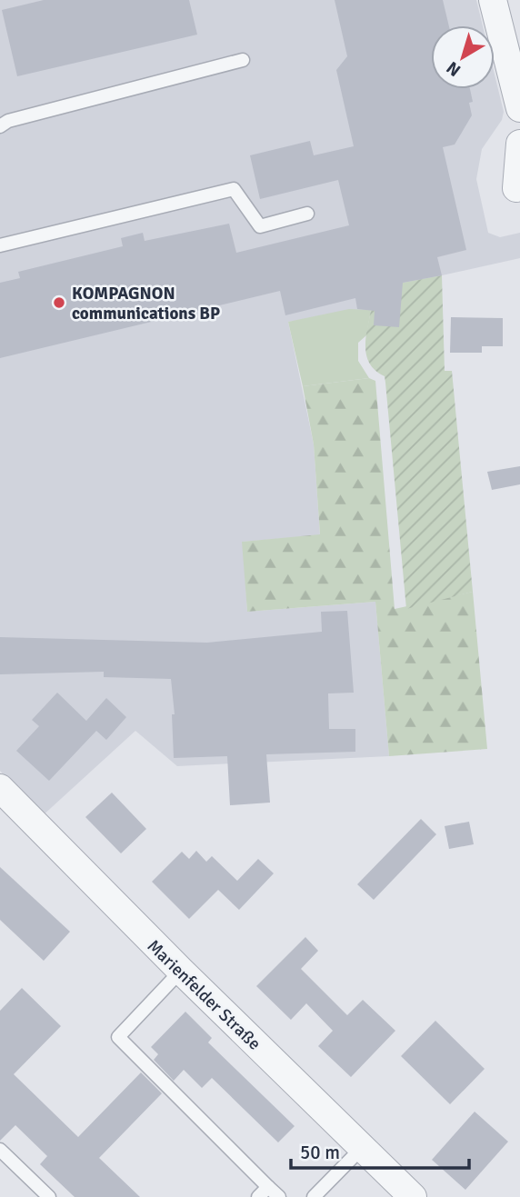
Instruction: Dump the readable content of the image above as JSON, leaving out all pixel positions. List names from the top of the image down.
{
  "streets": {
    "street": ["Marienfelder Straße"]
  },
  "places": ["KOMPAGNON communications BP"],
  "scale_bar": "50 m",
  "north": "bottom left"
}
